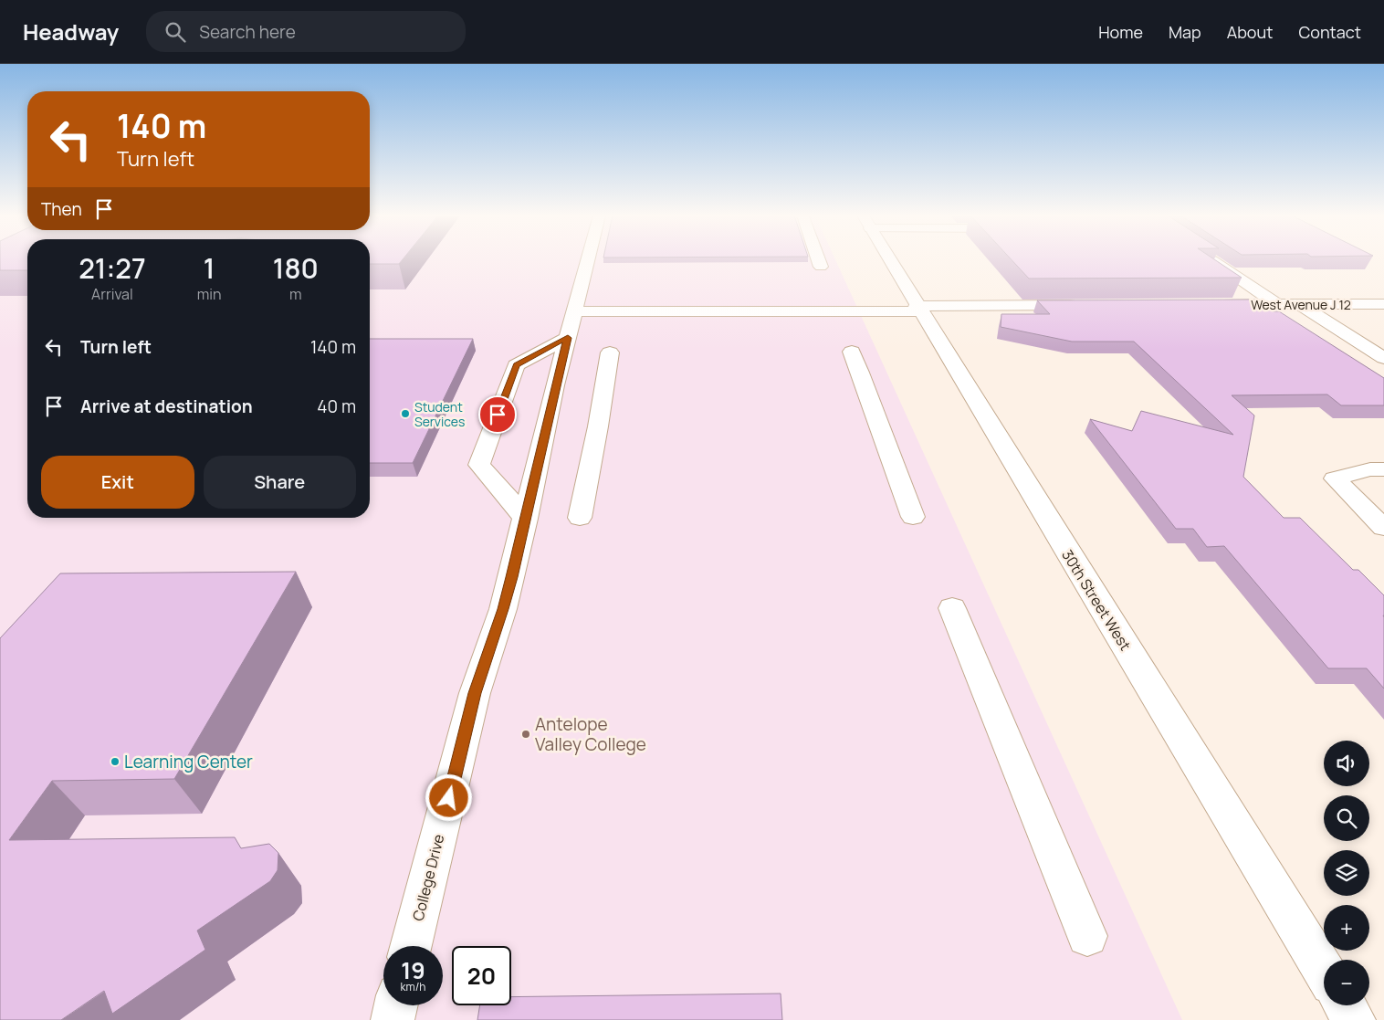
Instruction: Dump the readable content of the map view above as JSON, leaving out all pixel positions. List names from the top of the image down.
{
  "streets": {
    "main road": ["West Avenue J 12", "30th Street West", "College Drive"]
  },
  "places": ["Student Services", "Antelope Valley College", "Learning Center"],
  "page": {
    "header": "Headway",
    "search": "Search here",
    "nav": [
      "Home",
      "Map",
      "About",
      "Contact"
    ],
    "turn": ["140 m", "Turn left"],
    "then": "Then",
    "eta": [
      "21:27",
      "Arrival",
      "1",
      "min",
      "180",
      "m"
    ],
    "list": [
      {
        "name": "Turn left",
        "value": "140 m"
      },
      {
        "name": "Arrive at destination",
        "value": "40 m"
      }
    ],
    "buttons": ["Exit", "Share"],
    "map_buttons": ["+", "−"],
    "speed": "19 km/h",
    "limit": "20"
  }
}
